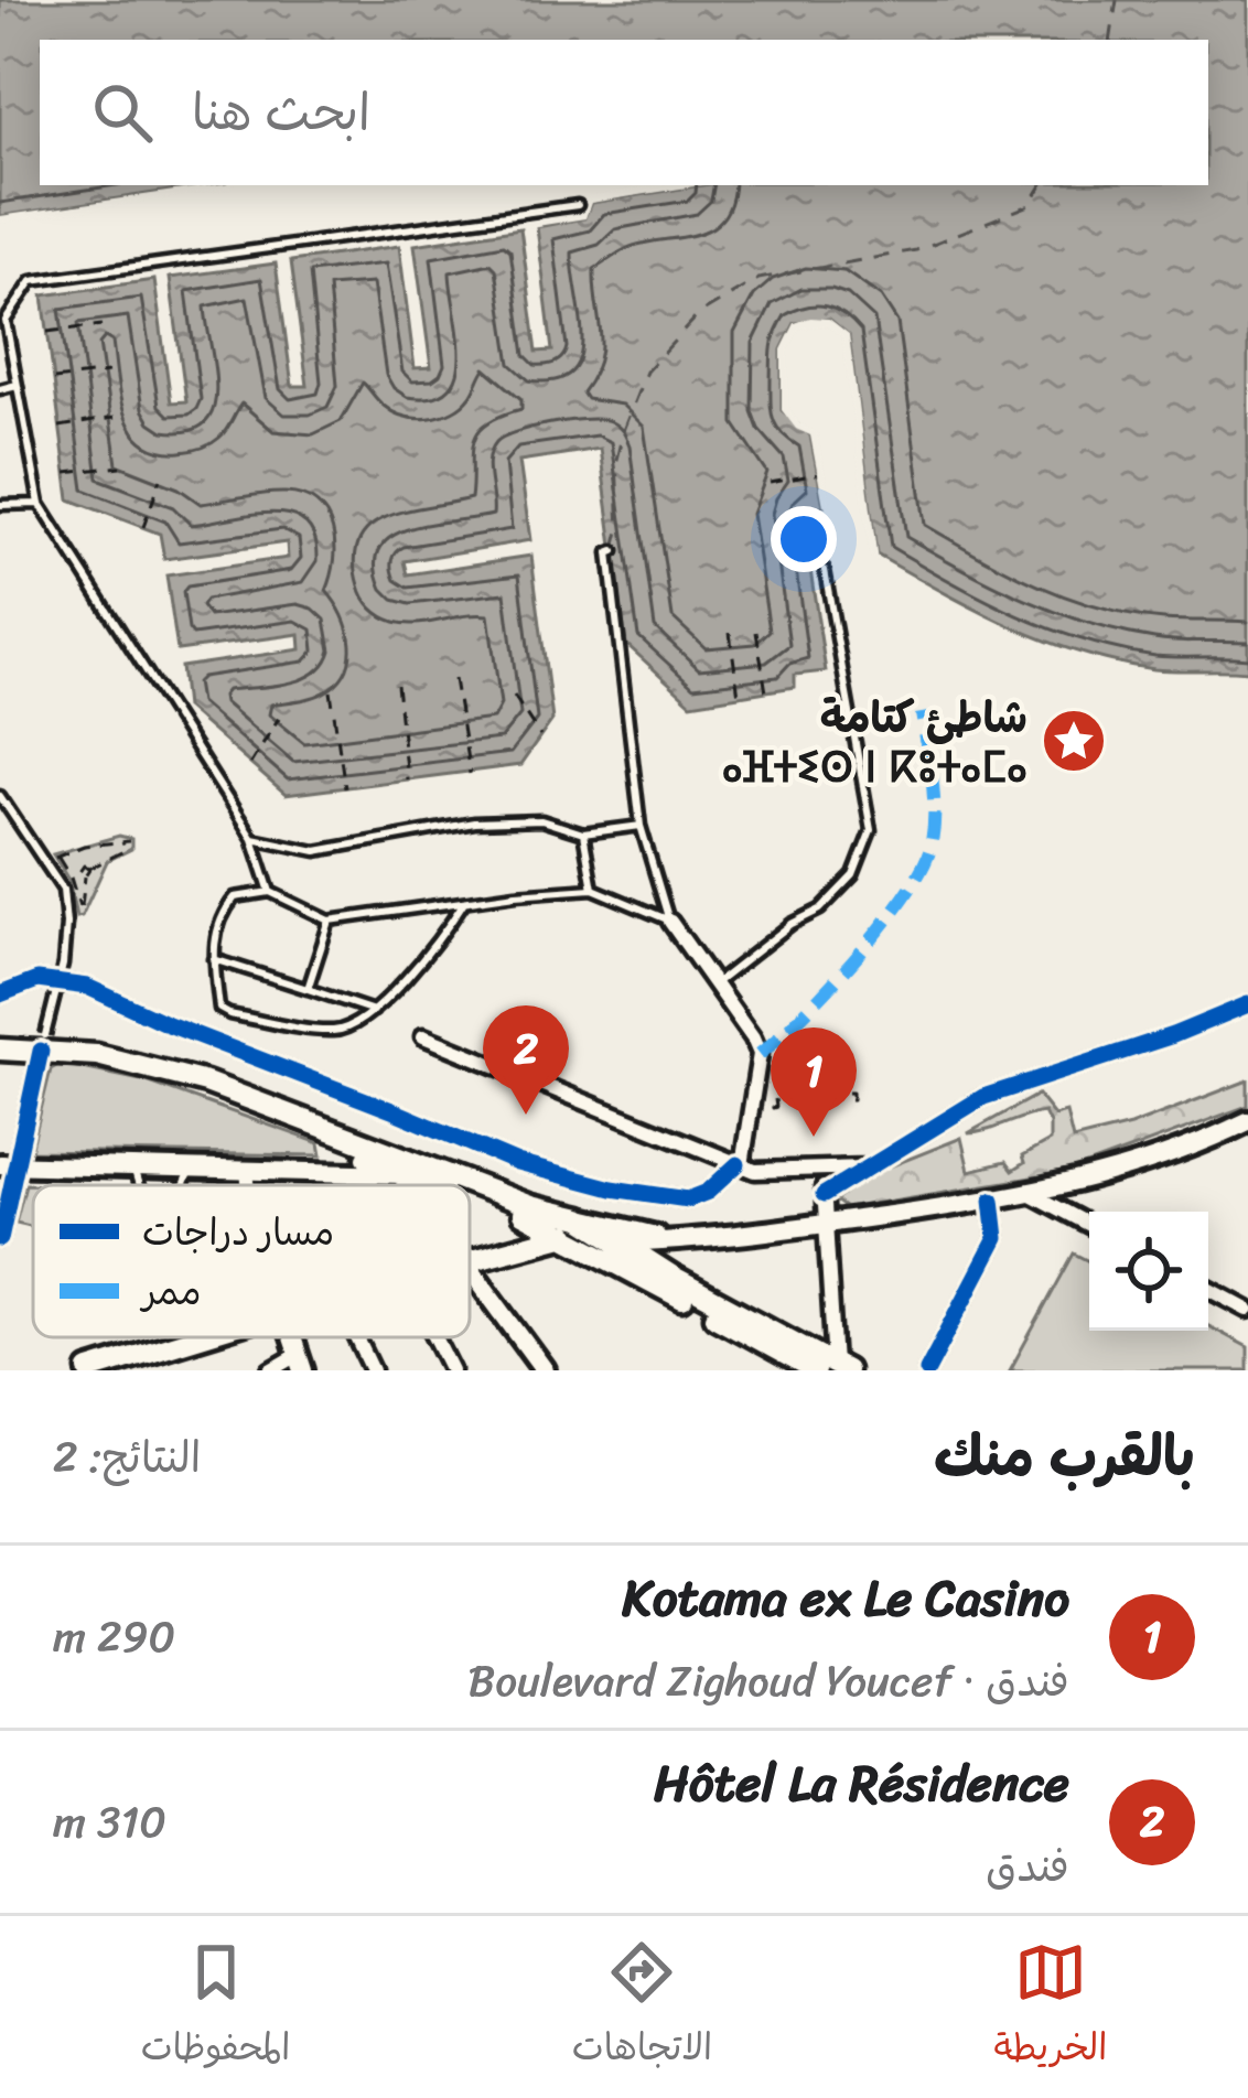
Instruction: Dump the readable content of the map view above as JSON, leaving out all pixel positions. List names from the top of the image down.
{
  "places": {
    "place": ["شاطئ كتامة ⴰⴼⵜⵉⵙ ⵏ ⴽⵓⵜⴰⵎⴰ"]
  },
  "legend": ["مسار دراجات", "ممر"],
  "page": {
    "search": "ابحث هنا",
    "pins": ["2", "1"],
    "heading": ["بالقرب منك", "النتائج: 2"],
    "list": [
      {
        "mark": "1",
        "name": "Kotama ex Le Casino",
        "note": "فندق · Boulevard Zighoud Youcef",
        "value": "290 m"
      },
      {
        "mark": "2",
        "name": "Hôtel La Résidence",
        "note": "فندق",
        "value": "310 m"
      }
    ],
    "nav": ["الخريطة", "الاتجاهات", "المحفوظات"]
  }
}
